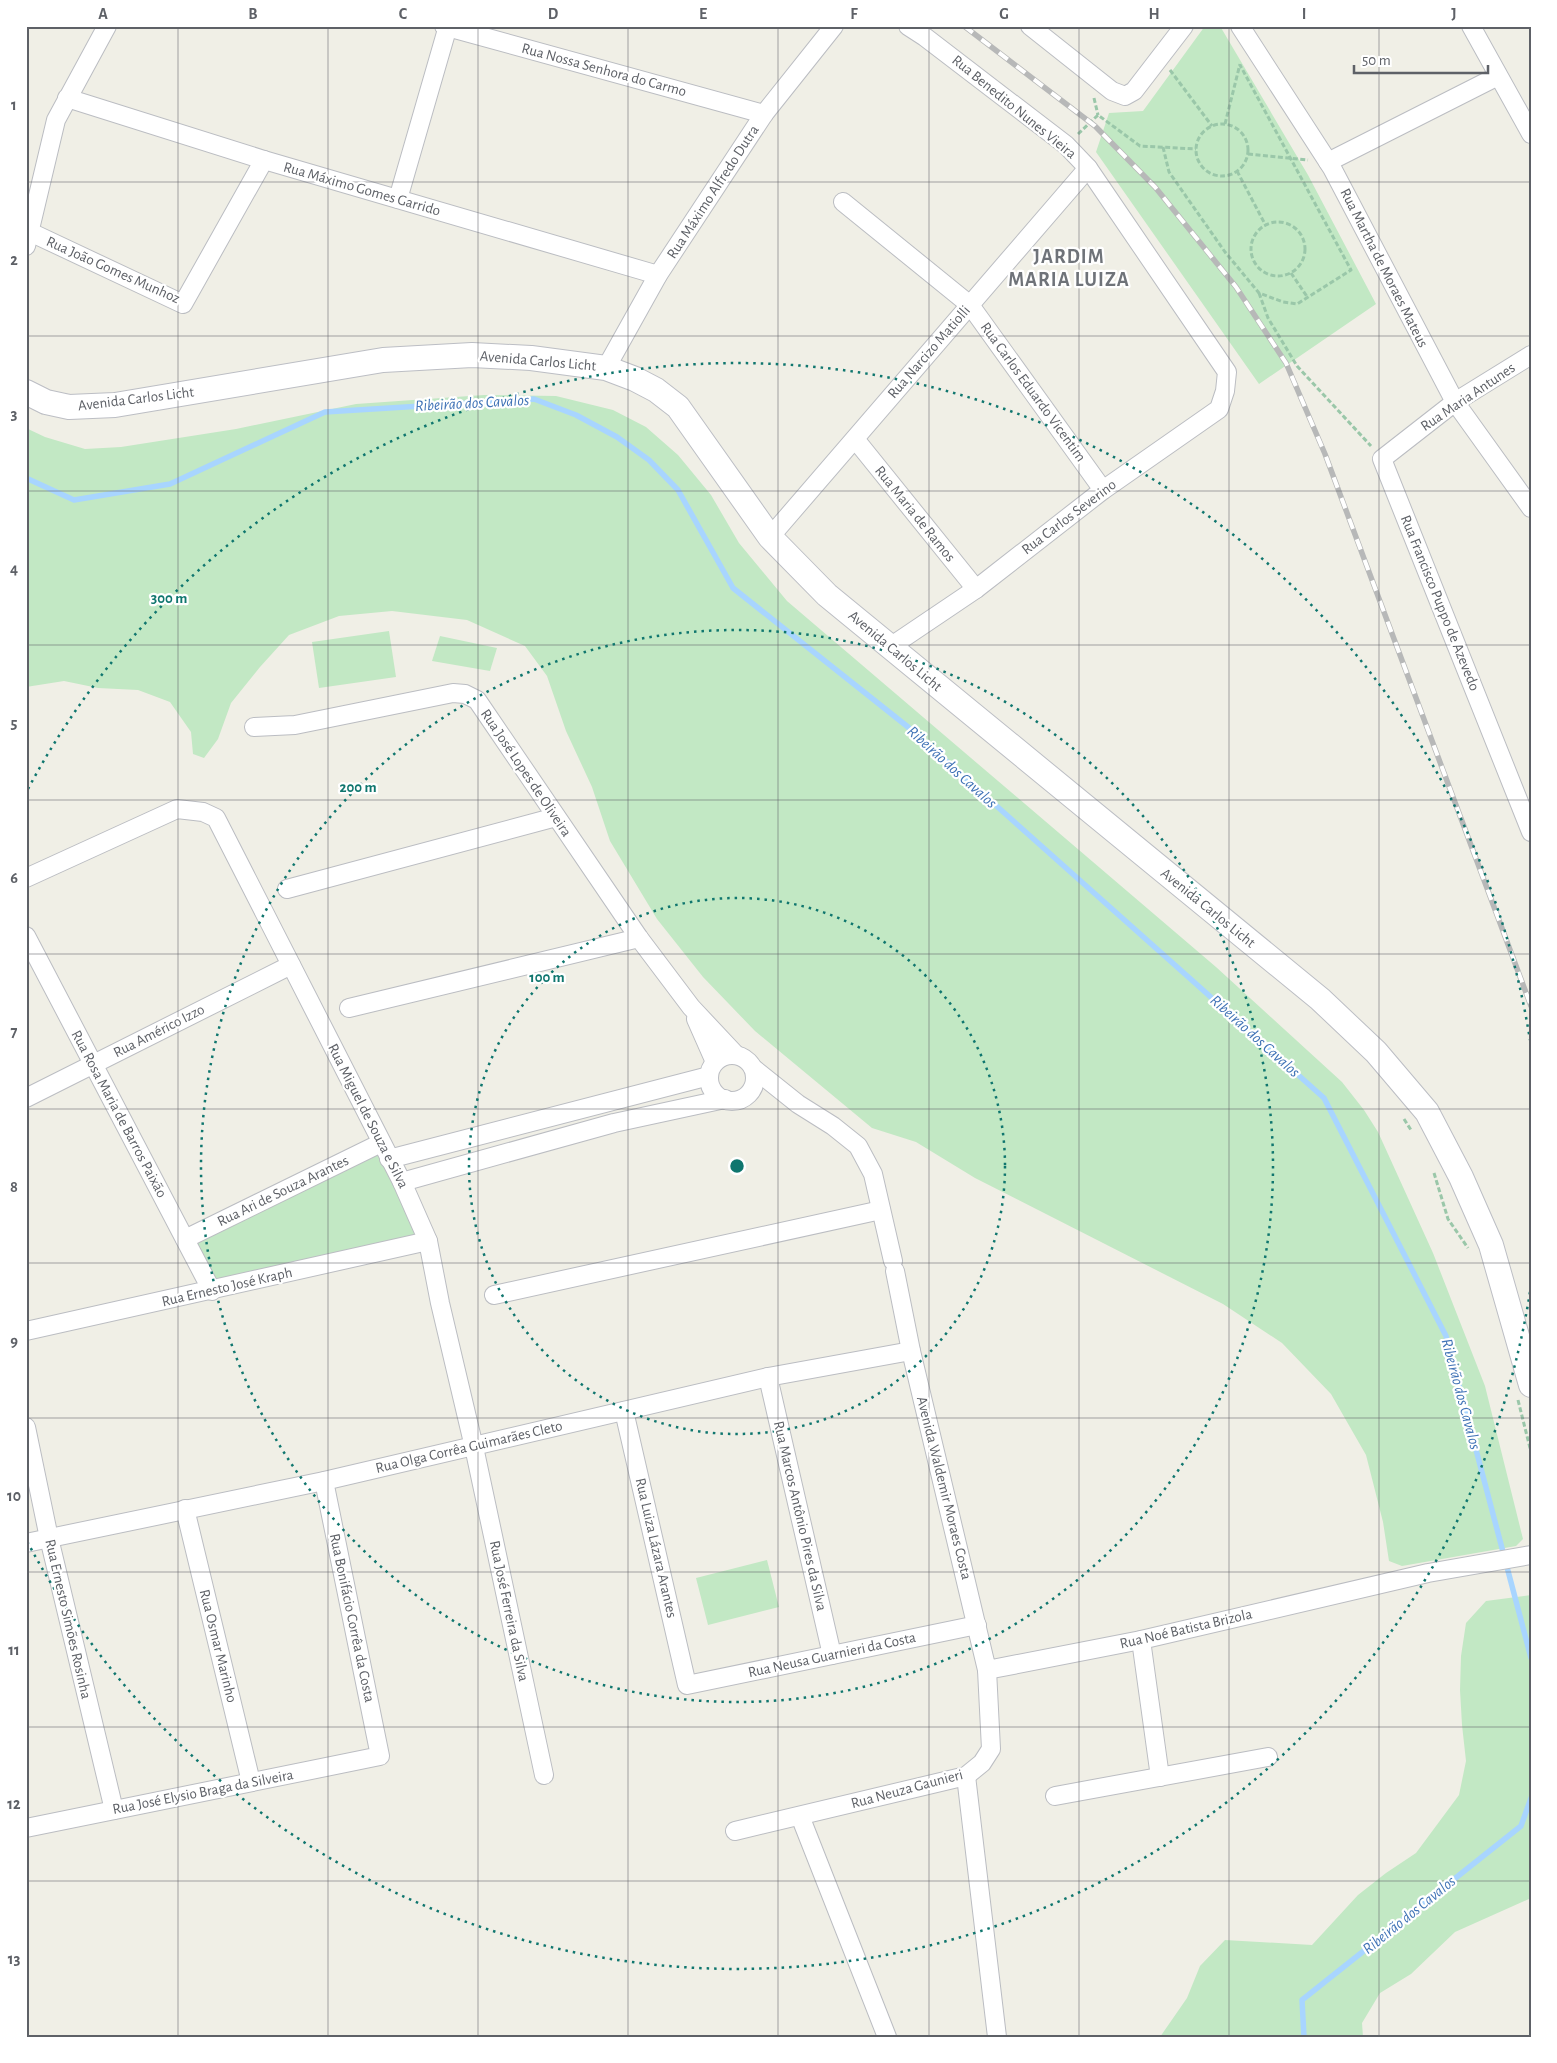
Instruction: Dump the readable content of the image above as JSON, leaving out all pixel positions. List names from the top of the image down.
{
  "streets": {
    "main road": ["Avenida Carlos Licht"],
    "street": [
      "Rua Nossa Senhora do Carmo",
      "Rua Benedito Nunes Vieira",
      "Rua Máximo Gomes Garrido",
      "Rua Máximo Alfredo Dutra",
      "Rua Martha de Moraes Mateus",
      "Rua João Gomes Munhoz",
      "Rua Narcizo Matiolli",
      "Rua Carlos Eduardo Vicentim",
      "Rua Maria Antunes",
      "Rua Maria de Ramos",
      "Rua Carlos Severino",
      "Rua Francisco Puppo de Azevedo",
      "Rua José Lopes de Oliveira",
      "Rua Américo Izzo",
      "Rua Rosa Maria de Barros Paixão",
      "Rua Miguel de Souza e Silva",
      "Rua Ari de Souza Arantes",
      "Rua Ernesto José Kraph",
      "Rua Olga Corrêa Guimarães Cleto",
      "Avenida Waldemir Moraes Costa",
      "Rua Marcos Antônio Pires da Silva",
      "Rua Luiza Lázara Arantes",
      "Rua José Ferreira da Silva",
      "Rua Bonifácio Corrêa da Costa",
      "Rua Ernesto Simões Rosinha",
      "Rua Noé Batista Brizola",
      "Rua Osmar Marinho",
      "Rua Neusa Guarnieri da Costa",
      "Rua Neuza Gaunieri",
      "Rua José Elysio Braga da Silveira"
    ]
  },
  "crossings": [
    ["Rua Nossa Senhora do Carmo", "Rua Máximo Alfredo Dutra"],
    ["Rua Benedito Nunes Vieira", "Rua Narcizo Matiolli"],
    ["Rua Benedito Nunes Vieira", "Rua Carlos Severino"],
    ["Rua Máximo Gomes Garrido", "Rua Máximo Alfredo Dutra"],
    ["Rua Máximo Gomes Garrido", "Rua João Gomes Munhoz"],
    ["Rua Máximo Alfredo Dutra", "Avenida Carlos Licht"],
    ["Rua Martha de Moraes Mateus", "Rua Maria Antunes"],
    ["Rua Narcizo Matiolli", "Avenida Carlos Licht"],
    ["Rua Narcizo Matiolli", "Rua Carlos Eduardo Vicentim"],
    ["Rua Narcizo Matiolli", "Rua Maria de Ramos"],
    ["Avenida Carlos Licht", "Rua Carlos Severino"],
    ["Rua Carlos Eduardo Vicentim", "Rua Carlos Severino"],
    ["Rua Maria Antunes", "Rua Francisco Puppo de Azevedo"],
    ["Rua Maria de Ramos", "Rua Carlos Severino"],
    ["Rua José Lopes de Oliveira", "Rua Ari de Souza Arantes"],
    ["Rua Américo Izzo", "Rua Rosa Maria de Barros Paixão"],
    ["Rua Américo Izzo", "Rua Miguel de Souza e Silva"],
    ["Rua Rosa Maria de Barros Paixão", "Rua Ari de Souza Arantes"],
    ["Rua Rosa Maria de Barros Paixão", "Rua Ernesto José Kraph"],
    ["Rua Miguel de Souza e Silva", "Rua Ari de Souza Arantes"],
    ["Rua Miguel de Souza e Silva", "Rua Ernesto José Kraph"],
    ["Rua Miguel de Souza e Silva", "Rua Olga Corrêa Guimarães Cleto"],
    ["Rua Miguel de Souza e Silva", "Rua José Ferreira da Silva"],
    ["Rua Olga Corrêa Guimarães Cleto", "Avenida Waldemir Moraes Costa"],
    ["Rua Olga Corrêa Guimarães Cleto", "Rua Marcos Antônio Pires da Silva"],
    ["Rua Olga Corrêa Guimarães Cleto", "Rua Luiza Lázara Arantes"],
    ["Rua Olga Corrêa Guimarães Cleto", "Rua José Ferreira da Silva"],
    ["Rua Olga Corrêa Guimarães Cleto", "Rua Bonifácio Corrêa da Costa"],
    ["Rua Olga Corrêa Guimarães Cleto", "Rua Ernesto Simões Rosinha"],
    ["Rua Olga Corrêa Guimarães Cleto", "Rua Osmar Marinho"],
    ["Avenida Waldemir Moraes Costa", "Rua Neusa Guarnieri da Costa"],
    ["Rua Marcos Antônio Pires da Silva", "Rua Neusa Guarnieri da Costa"],
    ["Rua Luiza Lázara Arantes", "Rua Neusa Guarnieri da Costa"],
    ["Rua Bonifácio Corrêa da Costa", "Rua José Elysio Braga da Silveira"],
    ["Rua Ernesto Simões Rosinha", "Rua José Elysio Braga da Silveira"],
    ["Rua Noé Batista Brizola", "Rua Neuza Gaunieri"],
    ["Rua Osmar Marinho", "Rua José Elysio Braga da Silveira"]
  ],
  "districts": ["JARDIM MARIA LUIZA"],
  "water": ["Ribeirão dos Cavalos"],
  "scale_bar": "50 m",
  "grid": {
    "columns": [
      "A",
      "B",
      "C",
      "D",
      "E",
      "F",
      "G",
      "H",
      "I",
      "J"
    ],
    "rows": [
      "1",
      "2",
      "3",
      "4",
      "5",
      "6",
      "7",
      "8",
      "9",
      "10",
      "11",
      "12",
      "13"
    ]
  },
  "rings": ["300 m", "200 m", "100 m"]
}
